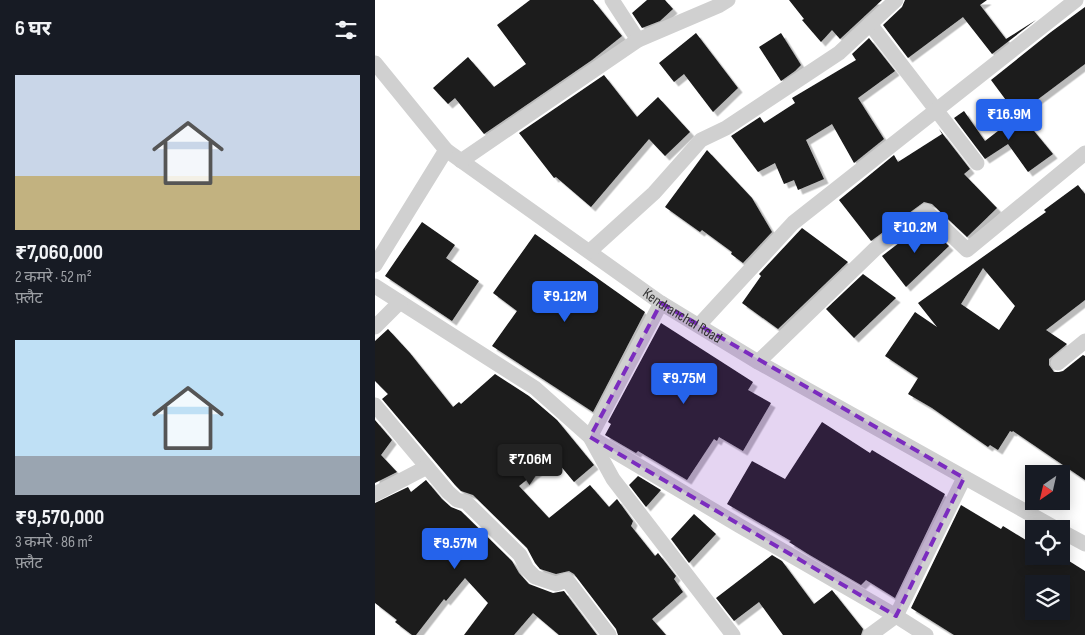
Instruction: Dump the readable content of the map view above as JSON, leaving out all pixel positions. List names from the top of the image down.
{
  "streets": {
    "street": ["Kendranchal Road"]
  },
  "north": "bottom left",
  "page": {
    "heading": "6 घर",
    "list": [
      {
        "name": "₹7,060,000",
        "note": "2 कमरे · 52 m² · फ़्लैट"
      },
      {
        "name": "₹9,570,000",
        "note": "3 कमरे · 86 m² · फ़्लैट"
      }
    ],
    "price": [
      "₹16.9M",
      "₹10.2M",
      "₹9.12M",
      "₹9.75M",
      "₹7.06M",
      "₹9.57M"
    ]
  }
}
